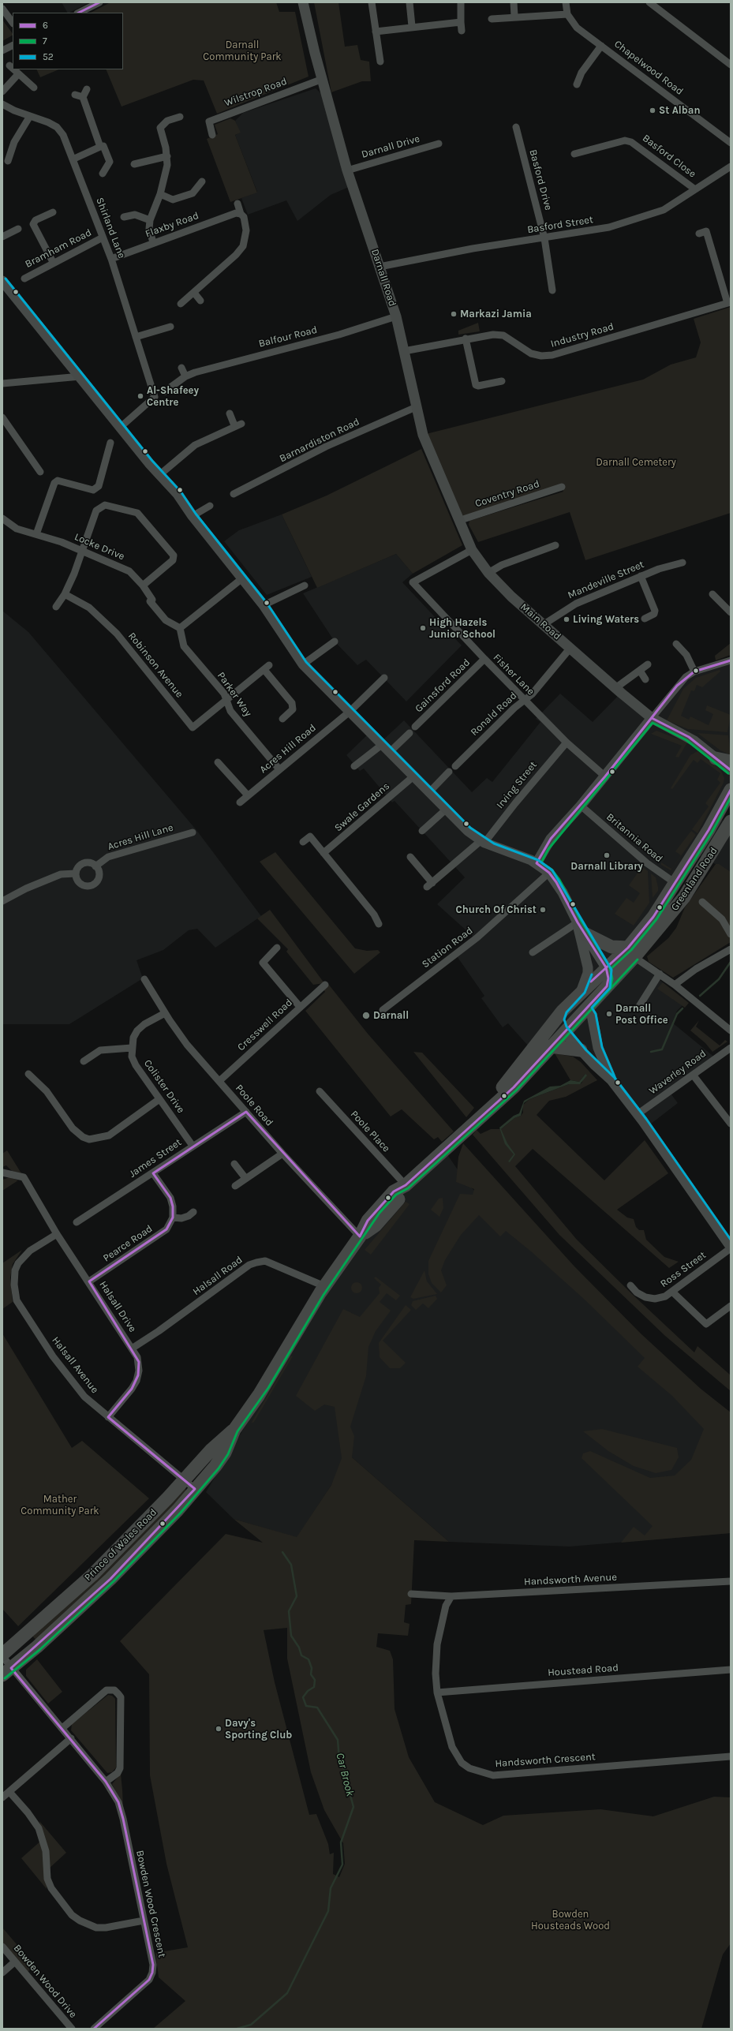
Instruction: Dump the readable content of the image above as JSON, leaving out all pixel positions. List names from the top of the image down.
{
  "streets": {
    "highway": ["Greenland Road", "Prince of Wales Road"],
    "main road": ["Darnall Road", "Main Road"],
    "street": [
      "Chapelwood Road",
      "Wilstrop Road",
      "Darnall Drive",
      "Basford Close",
      "Basford Drive",
      "Flaxby Road",
      "Basford Street",
      "Shirland Lane",
      "Bramham Road",
      "Industry Road",
      "Balfour Road",
      "Barnardiston Road",
      "Coventry Road",
      "Locke Drive",
      "Mandeville Street",
      "Robinson Avenue",
      "Fisher Lane",
      "Gainsford Road",
      "Parker Way",
      "Ronald Road",
      "Acres Hill Road",
      "Irving Street",
      "Swale Gardens",
      "Acres Hill Lane",
      "Britannia Road",
      "Station Road",
      "Cresswell Road",
      "Waverley Road",
      "Colister Drive",
      "Poole Road",
      "Poole Place",
      "James Street",
      "Pearce Road",
      "Ross Street",
      "Halsall Road",
      "Halsall Drive",
      "Halsall Avenue",
      "Handsworth Avenue",
      "Houstead Road",
      "Handsworth Crescent",
      "Bowden Wood Crescent",
      "Bowden Wood Drive"
    ]
  },
  "crossings": [
    ["Wilstrop Road", "Darnall Road"],
    ["Darnall Drive", "Darnall Road"],
    ["Basford Close", "Basford Street"],
    ["Basford Drive", "Basford Street"],
    ["Flaxby Road", "Shirland Lane"],
    ["Basford Street", "Darnall Road"],
    ["Shirland Lane", "Bramham Road"],
    ["Darnall Road", "Industry Road"],
    ["Darnall Road", "Balfour Road"],
    ["Darnall Road", "Barnardiston Road"],
    ["Darnall Road", "Coventry Road"],
    ["Darnall Road", "Main Road"],
    ["Darnall Road", "Fisher Lane"],
    ["Locke Drive", "Parker Way"],
    ["Mandeville Street", "Main Road"],
    ["Main Road", "Fisher Lane"],
    ["Main Road", "Ronald Road"],
    ["Robinson Avenue", "Parker Way"],
    ["Fisher Lane", "Gainsford Road"],
    ["Fisher Lane", "Ronald Road"],
    ["Fisher Lane", "Irving Street"],
    ["Parker Way", "Acres Hill Road"],
    ["Britannia Road", "Greenland Road"],
    ["Greenland Road", "Prince of Wales Road"],
    ["Cresswell Road", "Poole Road"],
    ["Colister Drive", "Poole Road"],
    ["Colister Drive", "James Street"],
    ["Poole Road", "James Street"],
    ["Poole Road", "Prince of Wales Road"],
    ["Poole Place", "Prince of Wales Road"],
    ["Pearce Road", "Halsall Drive"],
    ["Halsall Road", "Halsall Drive"],
    ["Halsall Road", "Prince of Wales Road"],
    ["Halsall Drive", "Halsall Avenue"],
    ["Halsall Avenue", "Prince of Wales Road"],
    ["Prince of Wales Road", "Bowden Wood Crescent"],
    ["Handsworth Avenue", "Handsworth Crescent"],
    ["Houstead Road", "Handsworth Crescent"]
  ],
  "water": ["Car Brook"],
  "parks": [
    "Darnall Community Park",
    "Darnall Cemetery",
    "Mather Community Park",
    "Bowden Housteads Wood"
  ],
  "places": [
    "St Alban",
    "Markazi Jamia",
    "Al-Shafeey Centre",
    "Living Waters",
    "High Hazels Junior School",
    "Darnall Library",
    "Church Of Christ",
    "Darnall Post Office",
    "Darnall",
    "Davy's Sporting Club"
  ],
  "lines": ["transit line 6", "transit line 52", "transit line 7"],
  "legend": ["6", "7", "52"]
}
